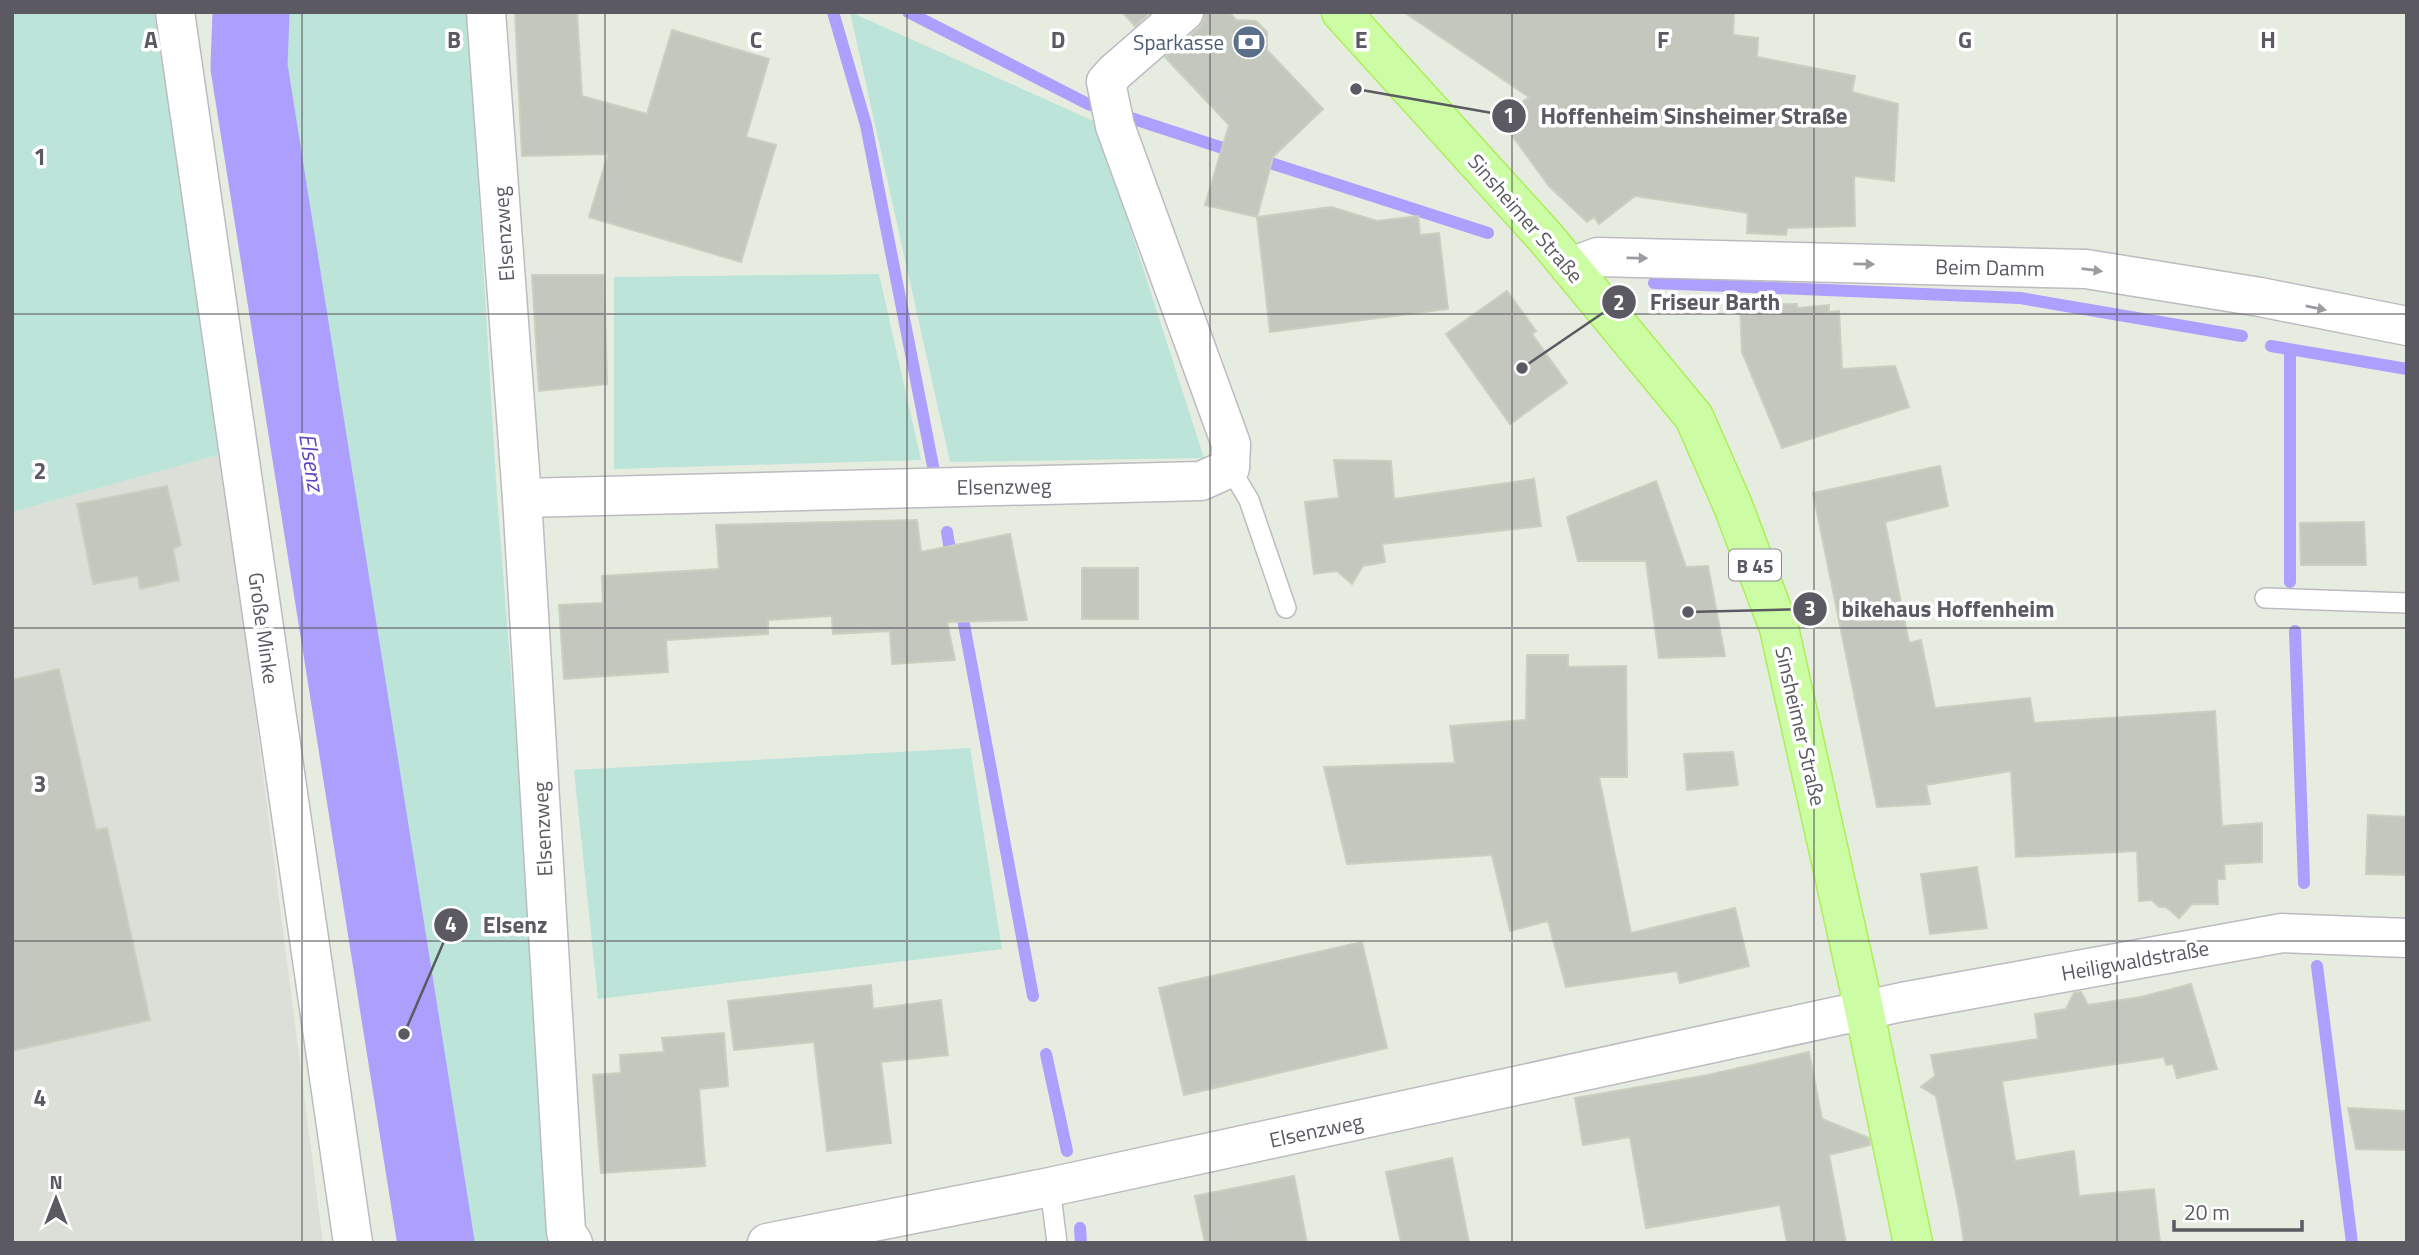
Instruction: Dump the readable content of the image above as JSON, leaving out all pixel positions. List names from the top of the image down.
{
  "streets": {
    "main road": ["Sinsheimer Straße", "B 45"],
    "street": [
      "Elsenzweg",
      "Beim Damm",
      "Große Minke",
      "Heiligwaldstraße"
    ]
  },
  "crossings": [
    ["Sinsheimer Straße", "Elsenzweg"],
    ["Sinsheimer Straße", "Beim Damm"],
    ["Sinsheimer Straße", "Heiligwaldstraße"],
    ["Elsenzweg", "Heiligwaldstraße"]
  ],
  "one_way": ["Beim Damm"],
  "water": ["Elsenz"],
  "places": {
    "bank": ["Sparkasse"],
    "other": [
      "Hoffenheim Sinsheimer Straße",
      "Friseur Barth",
      "bikehaus Hoffenheim",
      "Elsenz"
    ]
  },
  "scale_bar": "20 m",
  "north": "top",
  "grid": {
    "columns": [
      "A",
      "B",
      "C",
      "D",
      "E",
      "F",
      "G",
      "H"
    ],
    "rows": [
      "1",
      "2",
      "3",
      "4"
    ]
  }
}
